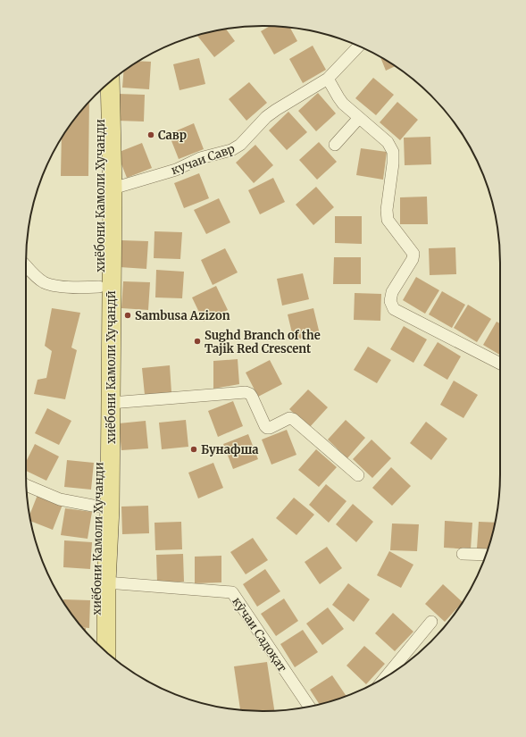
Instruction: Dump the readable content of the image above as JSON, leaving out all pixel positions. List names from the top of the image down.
{
  "streets": {
    "main road": ["хиёбони Камоли Хучанди", "хиёбони Камоли Хуҷандӣ"],
    "street": ["кучаи Савр", "кӯчаи Садоқат"]
  },
  "crossings": [
    ["кучаи Савр", "хиёбони Камоли Хуҷандӣ"],
    ["хиёбони Камоли Хуҷандӣ", "кӯчаи Садоқат"]
  ],
  "places": [
    "Савр",
    "Sambusa Azizon",
    "Sughd Branch of the Tajik Red Crescent",
    "Бунафша"
  ]
}
